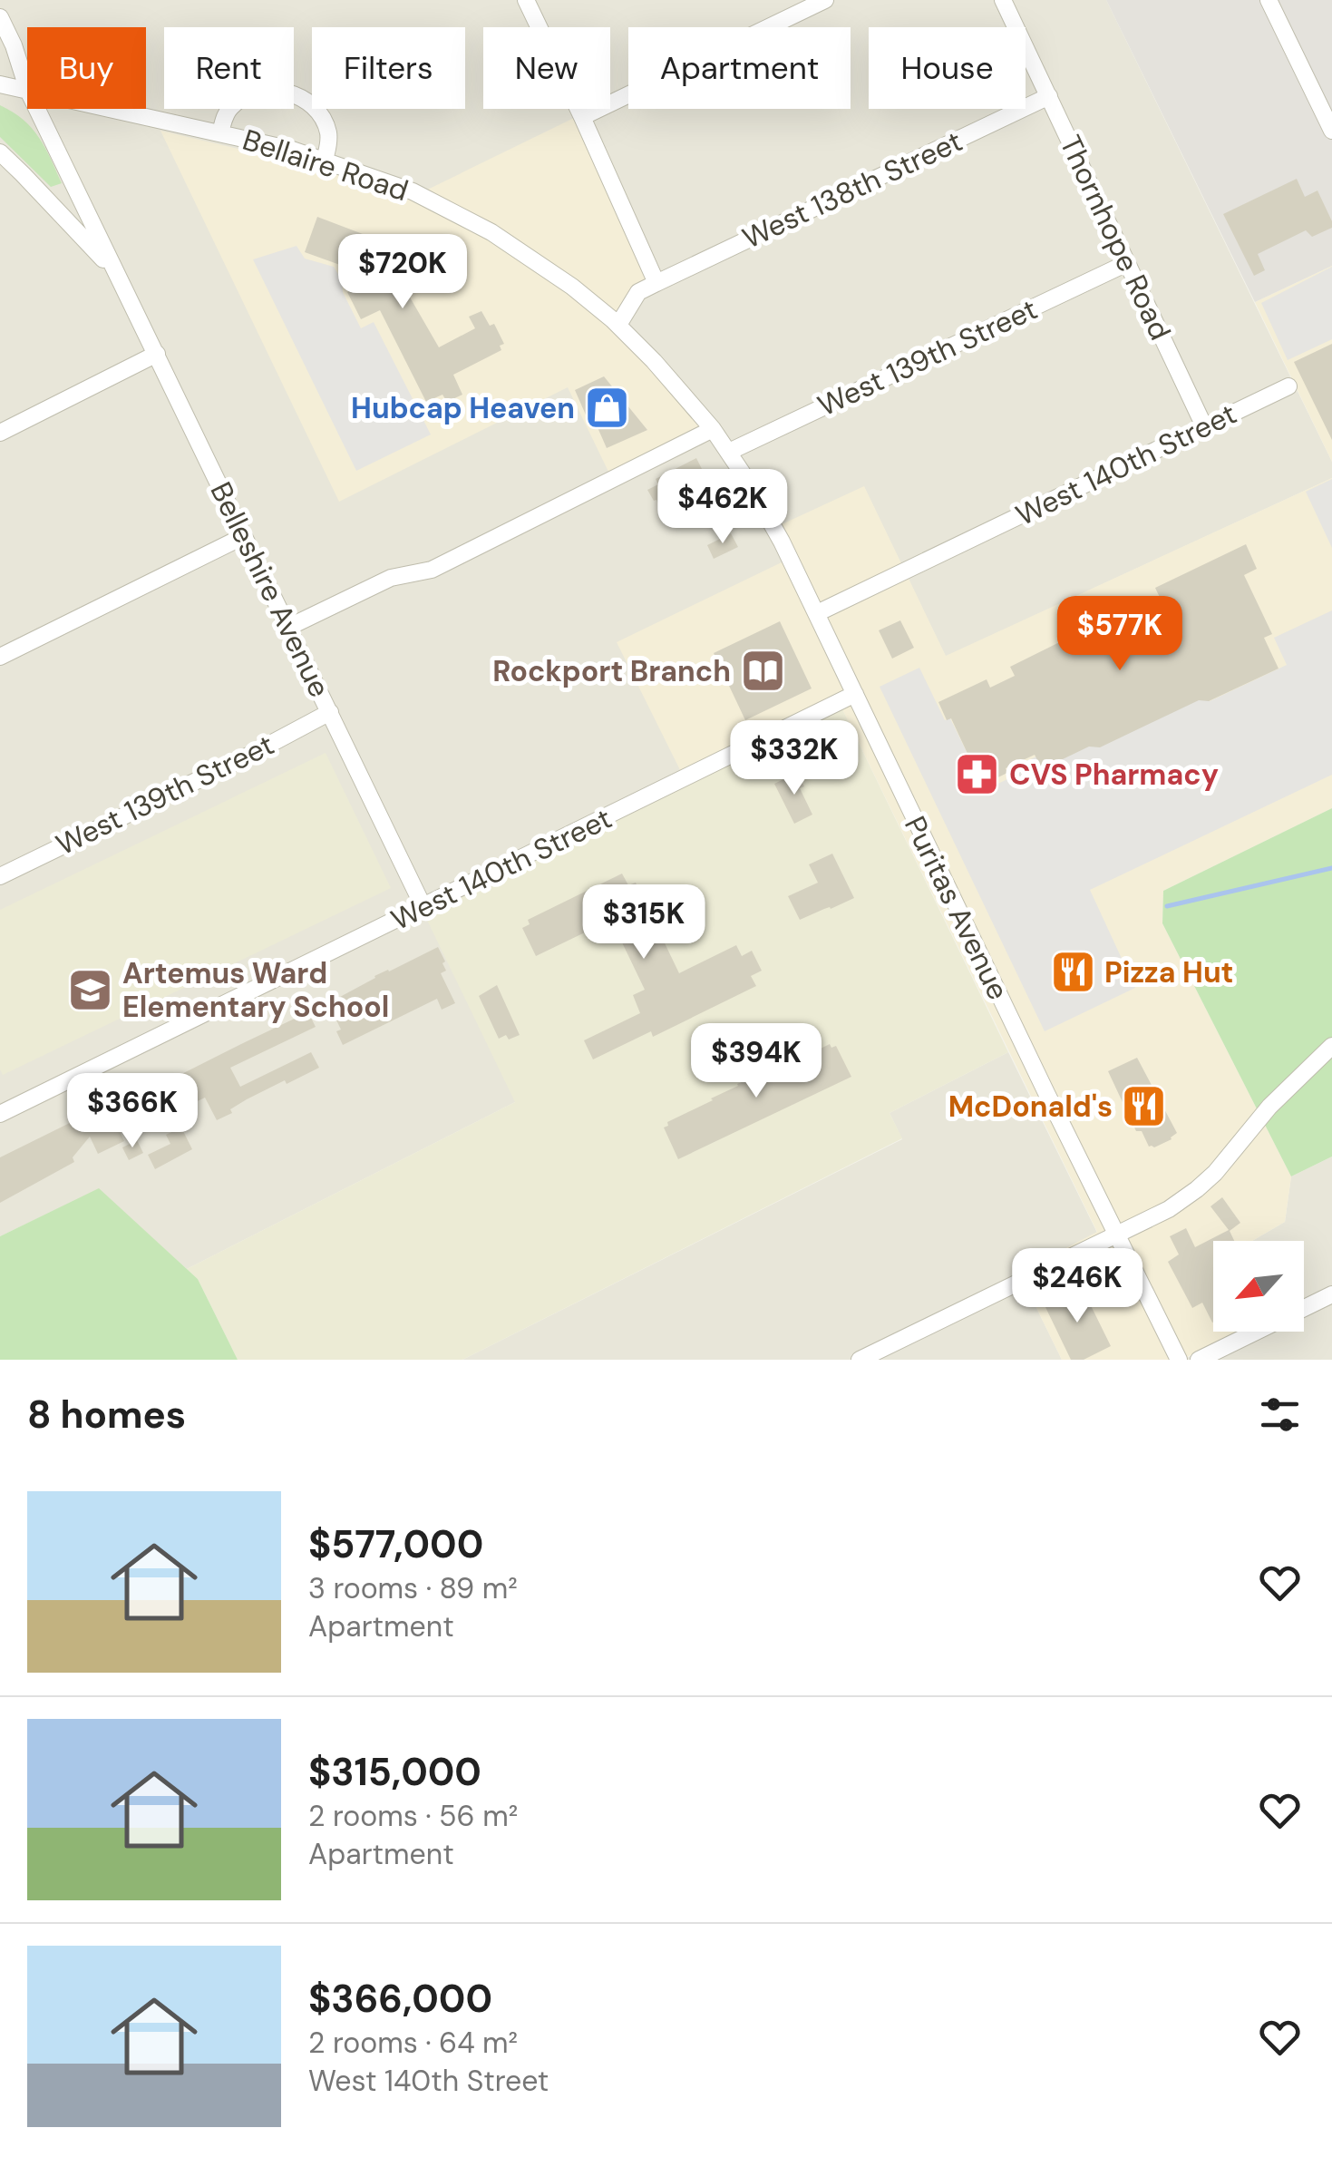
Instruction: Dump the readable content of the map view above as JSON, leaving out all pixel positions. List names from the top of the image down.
{
  "streets": {
    "street": [
      "Bellaire Road",
      "West 138th Street",
      "Thornhope Road",
      "West 139th Street",
      "West 140th Street",
      "Belleshire Avenue",
      "Puritas Avenue"
    ]
  },
  "crossings": [
    ["Bellaire Road", "Puritas Avenue"],
    ["West 138th Street", "Thornhope Road"],
    ["Thornhope Road", "West 139th Street"],
    ["Thornhope Road", "West 140th Street"],
    ["West 139th Street", "Belleshire Avenue"],
    ["West 139th Street", "Puritas Avenue"],
    ["West 140th Street", "Belleshire Avenue"],
    ["West 140th Street", "Puritas Avenue"]
  ],
  "places": {
    "shop": ["Hubcap Heaven"],
    "library": ["Rockport Branch"],
    "pharmacy": ["CVS Pharmacy"],
    "restaurant": ["Pizza Hut", "McDonald's"],
    "school or university": ["Artemus Ward Elementary School"]
  },
  "north": "bottom left",
  "page": {
    "chip": [
      "Buy",
      "Rent",
      "Filters",
      "New",
      "Apartment",
      "House"
    ],
    "price": [
      "$720K",
      "$462K",
      "$577K",
      "$332K",
      "$315K",
      "$394K",
      "$366K",
      "$246K"
    ],
    "heading": "8 homes",
    "list": [
      {
        "name": "$577,000",
        "note": "3 rooms · 89 m² · Apartment"
      },
      {
        "name": "$315,000",
        "note": "2 rooms · 56 m² · Apartment"
      },
      {
        "name": "$366,000",
        "note": "2 rooms · 64 m² · West 140th Street"
      }
    ]
  }
}
